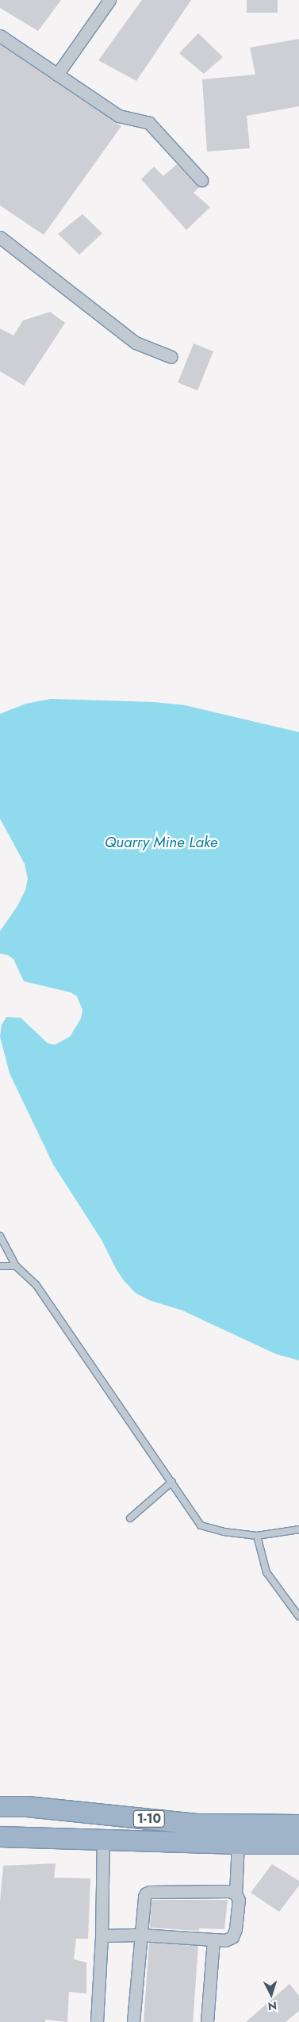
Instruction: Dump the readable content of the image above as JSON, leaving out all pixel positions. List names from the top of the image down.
{
  "streets": {
    "highway": ["1-10"]
  },
  "water": ["Quarry Mine Lake"],
  "north": "bottom"
}
